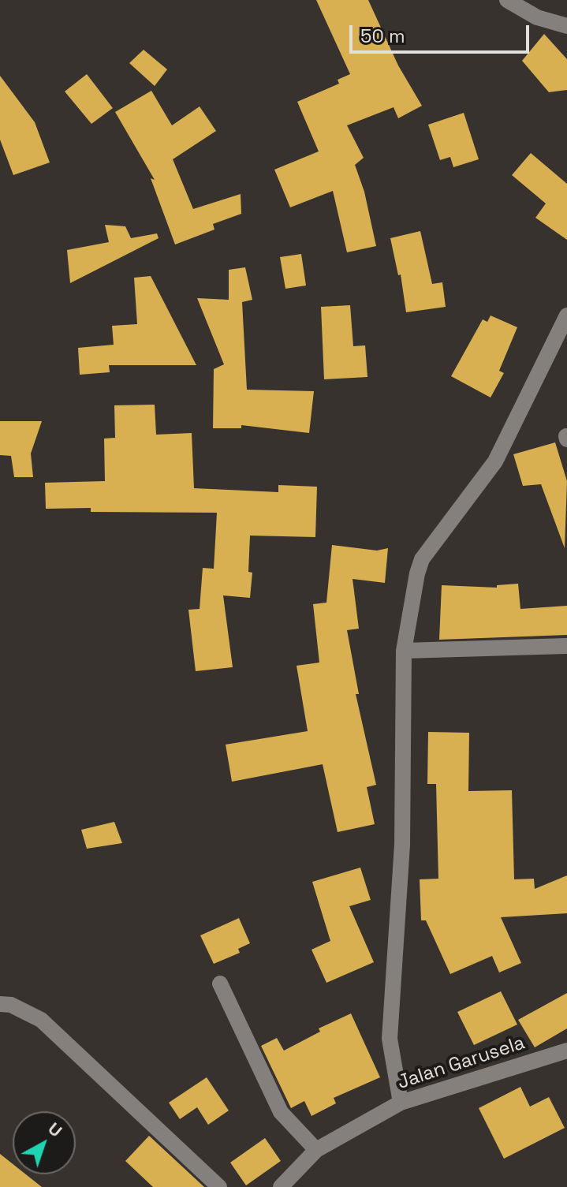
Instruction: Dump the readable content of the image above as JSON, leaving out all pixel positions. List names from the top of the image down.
{
  "streets": {
    "street": ["Jalan Garusela"]
  },
  "scale_bar": "50 m",
  "north": "top right"
}
